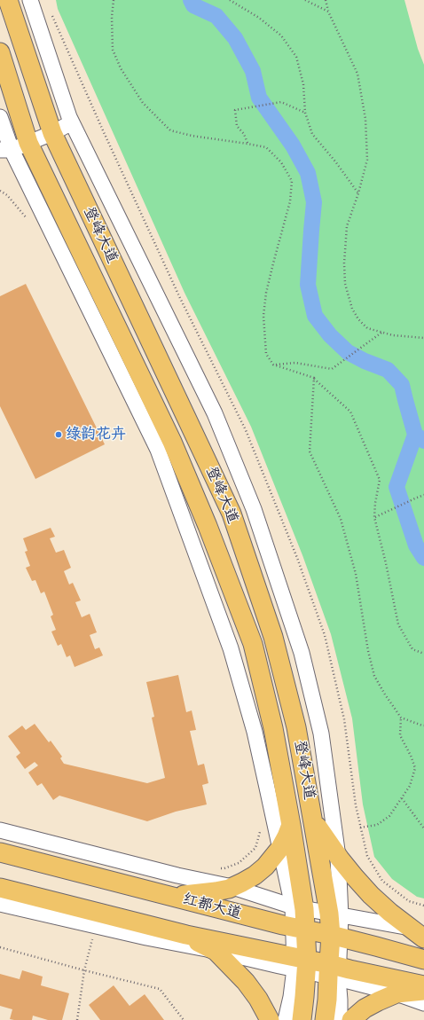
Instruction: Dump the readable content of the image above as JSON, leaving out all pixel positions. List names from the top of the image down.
{
  "streets": {
    "main road": ["登峰大道", "红都大道"]
  },
  "crossings": [
    ["登峰大道", "红都大道"]
  ],
  "places": ["绿韵花卉"]
}
